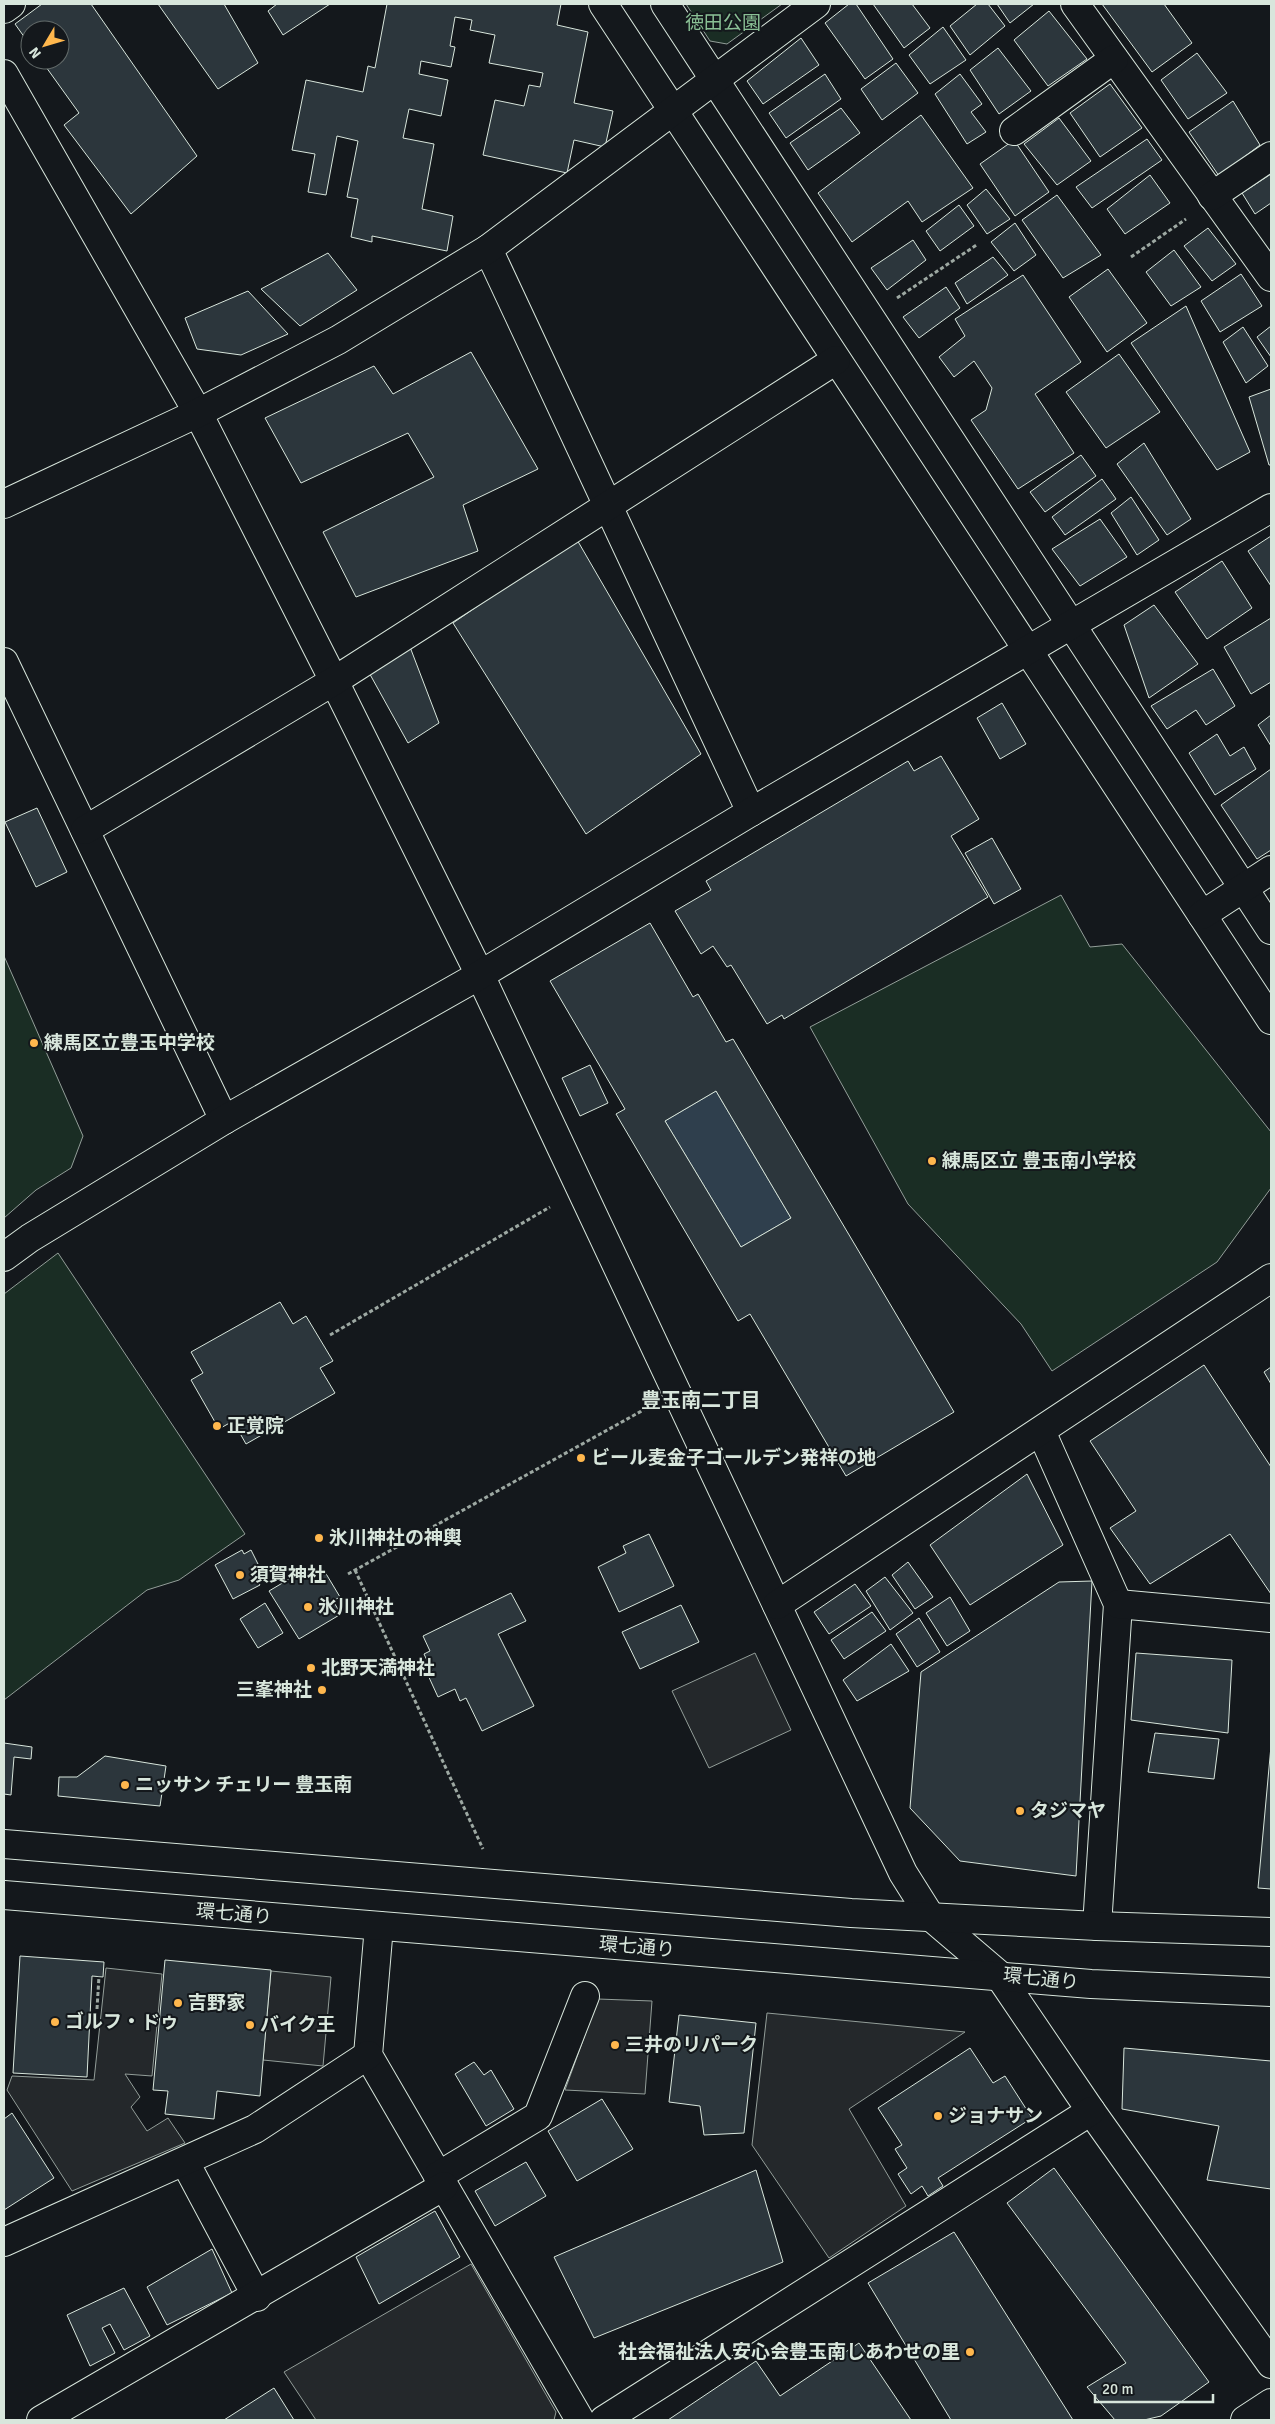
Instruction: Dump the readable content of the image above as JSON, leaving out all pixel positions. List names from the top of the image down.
{
  "streets": {
    "street": ["環七通り"]
  },
  "districts": ["豊玉南二丁目"],
  "parks": ["徳田公園"],
  "places": [
    "練馬区立豊玉中学校",
    "練馬区立 豊玉南小学校",
    "正覚院",
    "ビール麦金子ゴールデン発祥の地",
    "氷川神社の神輿",
    "須賀神社",
    "氷川神社",
    "北野天満神社",
    "三峯神社",
    "ニッサン チェリー 豊玉南",
    "タジマヤ",
    "吉野家",
    "ゴルフ・ドゥ",
    "バイク王",
    "三井のリパーク",
    "ジョナサン",
    "社会福祉法人安心会豊玉南しあわせの里"
  ],
  "scale_bar": "20 m",
  "north": "bottom left"
}
